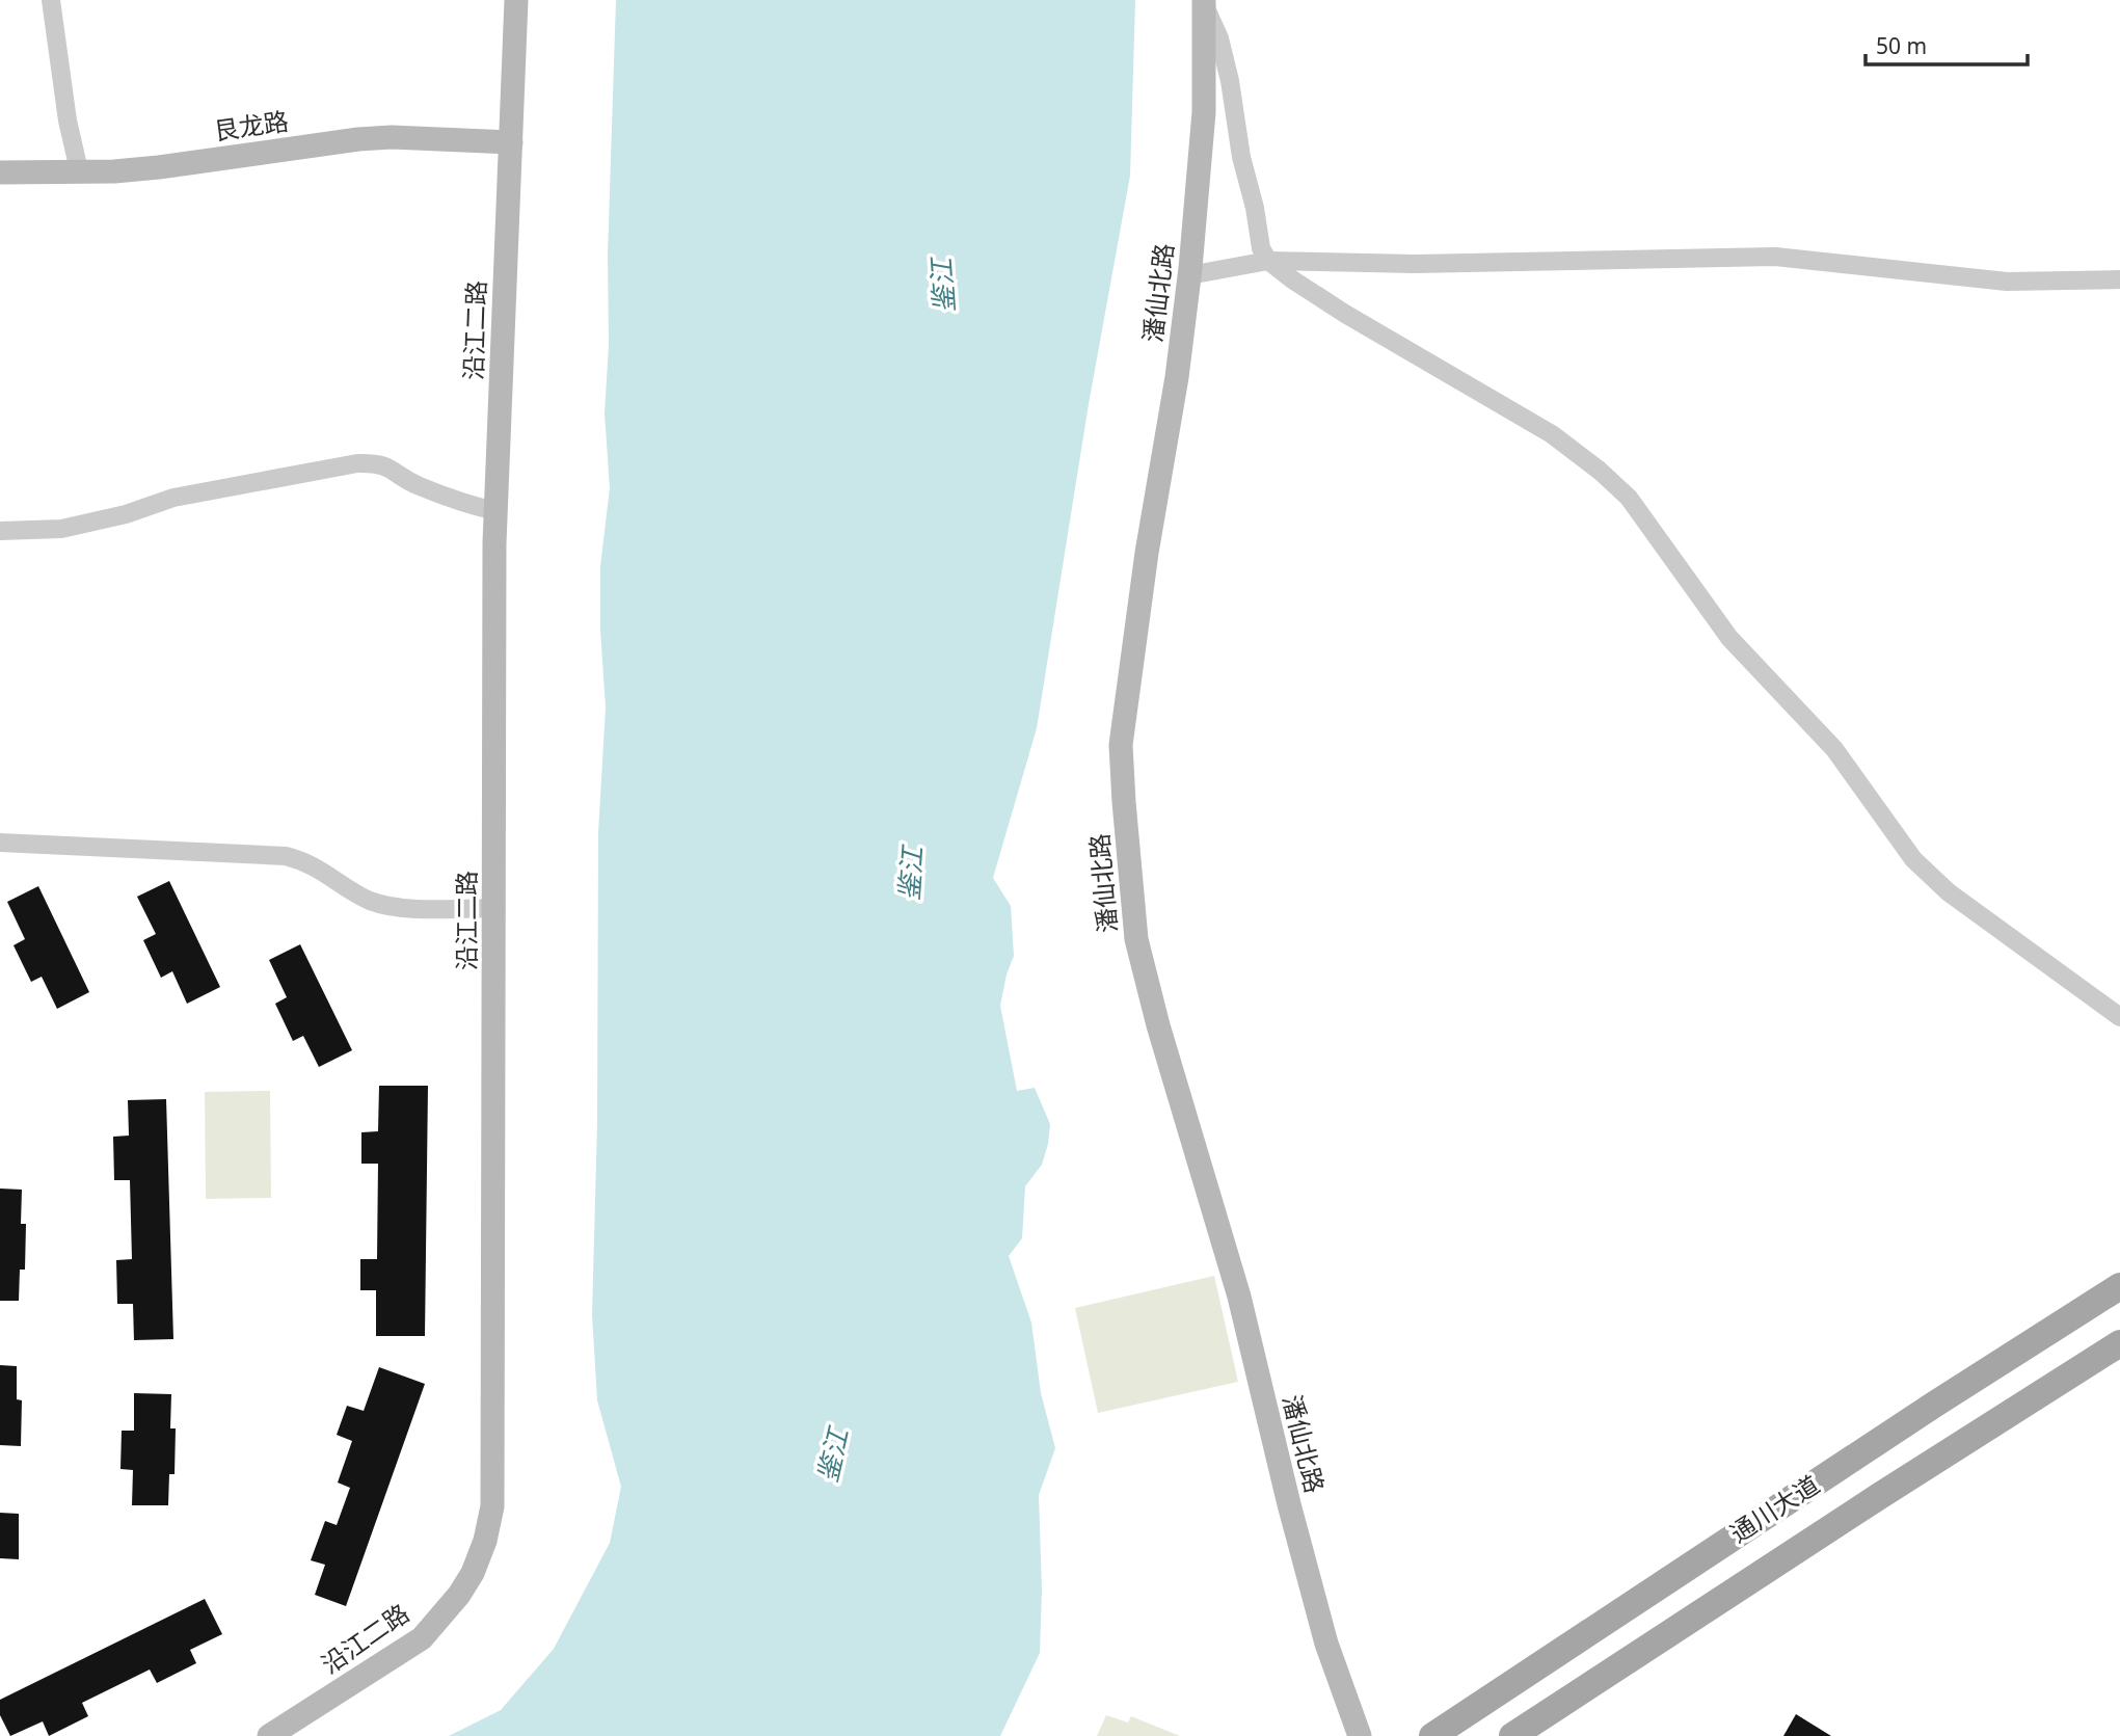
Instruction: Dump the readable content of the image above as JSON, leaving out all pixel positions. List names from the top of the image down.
{
  "streets": {
    "main road": ["通川大道"],
    "street": ["艮龙路", "潘仙北路", "沿江二路"]
  },
  "crossings": [
    ["艮龙路", "沿江二路"]
  ],
  "water": ["鉴江"],
  "scale_bar": "50 m"
}
